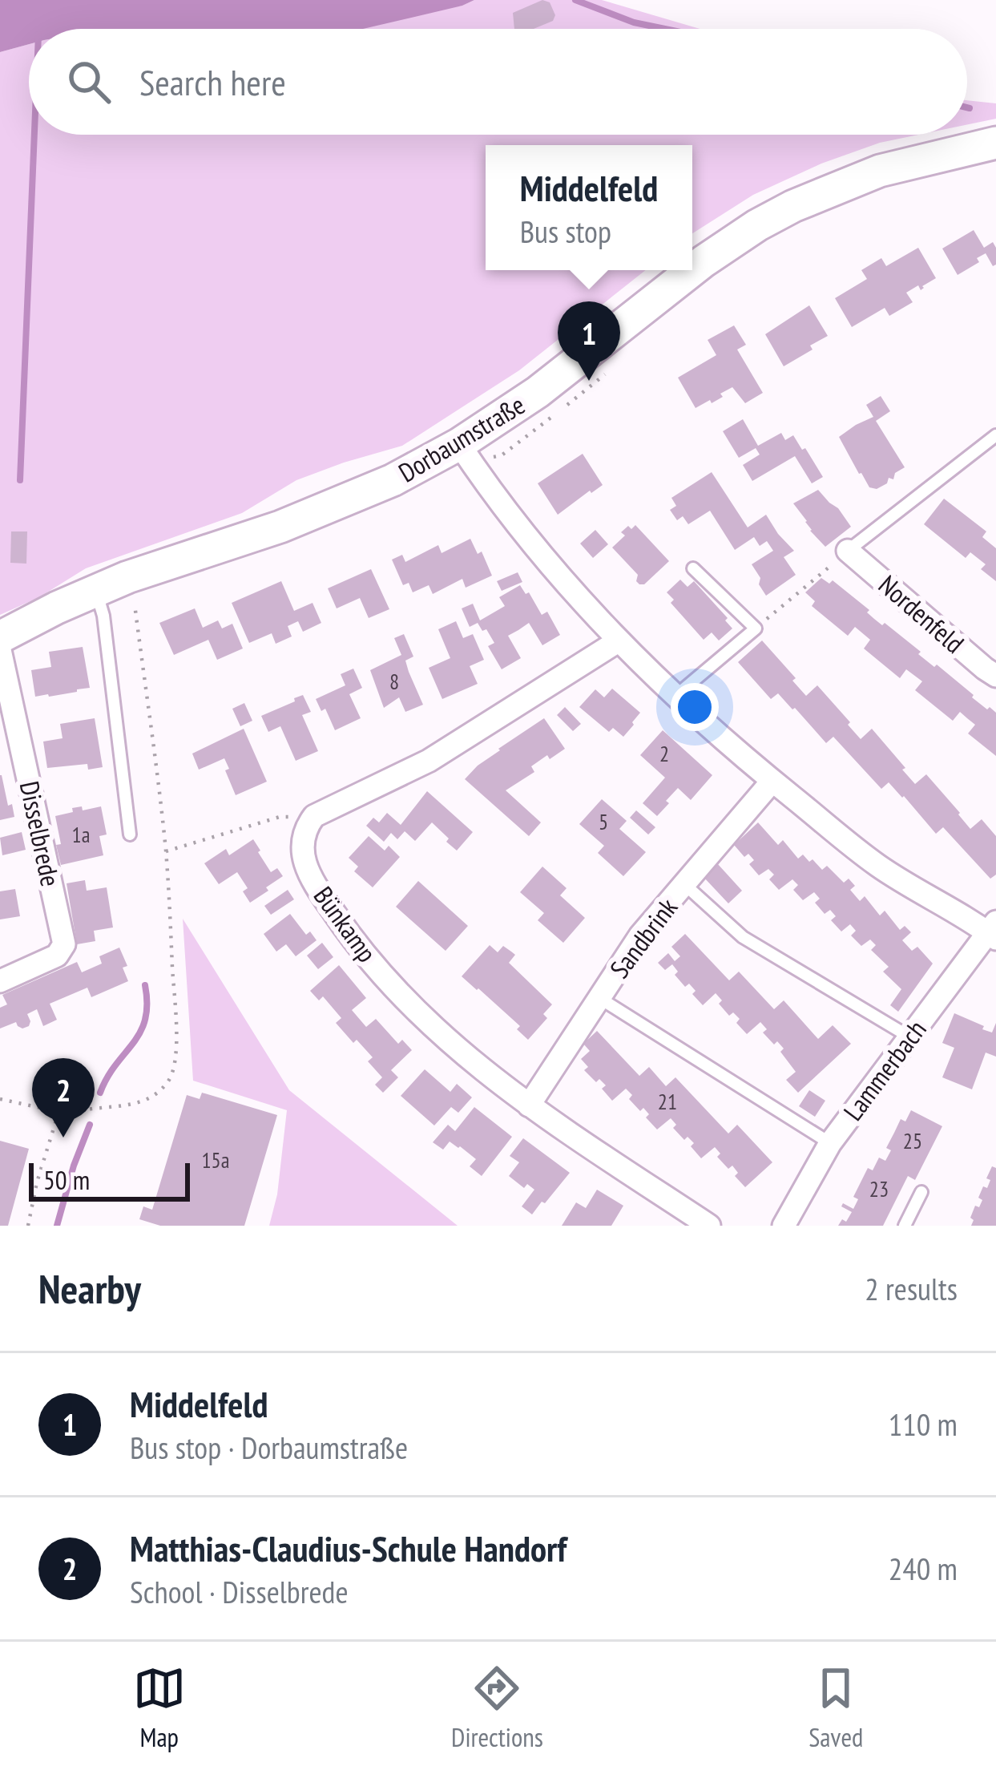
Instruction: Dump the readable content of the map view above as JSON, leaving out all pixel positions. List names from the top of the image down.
{
  "streets": {
    "street": [
      "Dorbaumstraße",
      "Nordenfeld",
      "Disselbrede",
      "Bünkamp",
      "Sandbrink",
      "Lammerbach"
    ]
  },
  "crossings": [
    ["Bünkamp", "Sandbrink"]
  ],
  "house_numbers": [
    "8",
    "2",
    "5",
    "1a",
    "21",
    "25",
    "15a",
    "23"
  ],
  "scale_bar": "50 m",
  "page": {
    "search": "Search here",
    "popup": ["Middelfeld", "Bus stop"],
    "pins": ["1", "2"],
    "scale": "50 m",
    "heading": ["Nearby", "2 results"],
    "list": [
      {
        "mark": "1",
        "name": "Middelfeld",
        "note": "Bus stop · Dorbaumstraße",
        "value": "110 m"
      },
      {
        "mark": "2",
        "name": "Matthias-Claudius-Schule Handorf",
        "note": "School · Disselbrede",
        "value": "240 m"
      }
    ],
    "nav": ["Map", "Directions", "Saved"]
  }
}
